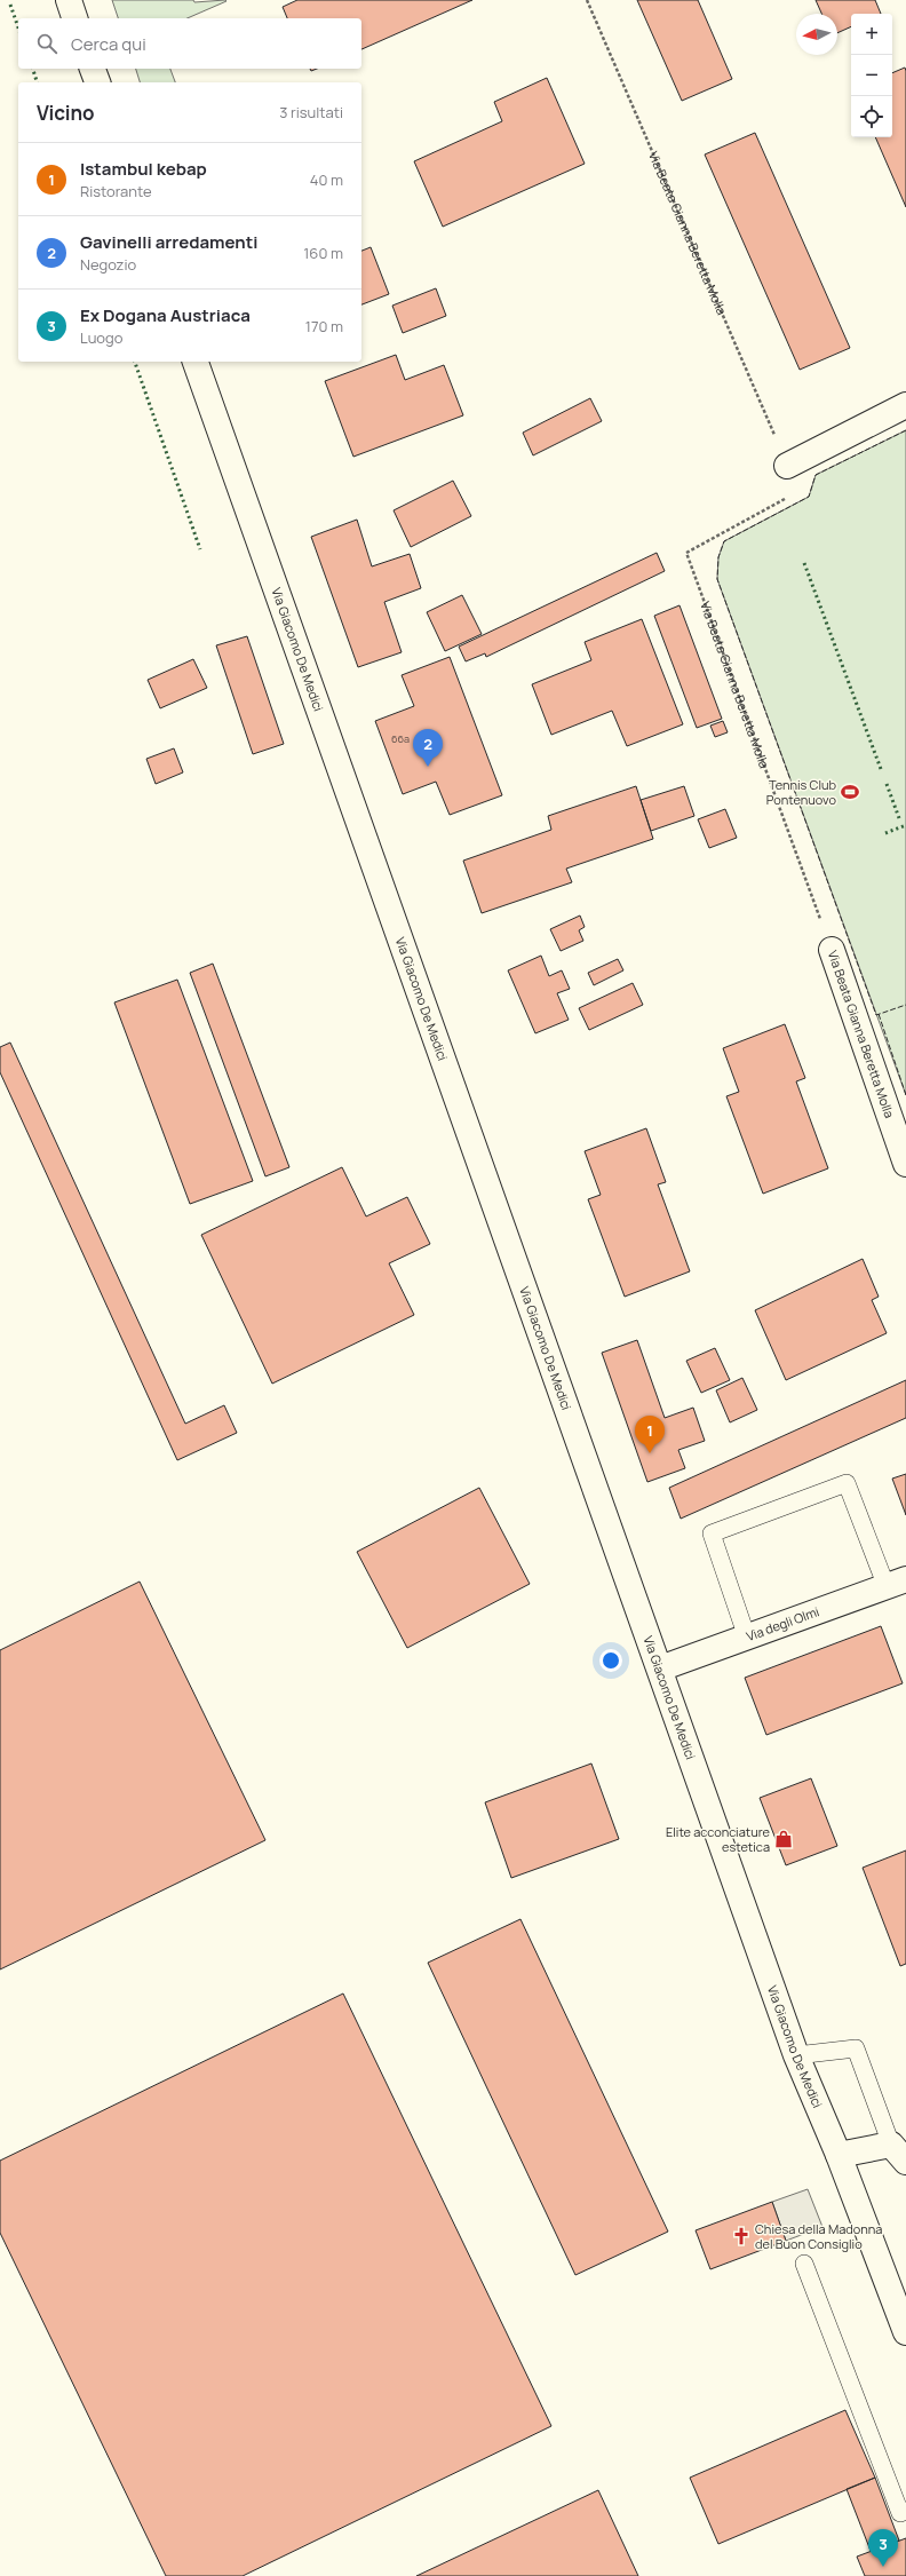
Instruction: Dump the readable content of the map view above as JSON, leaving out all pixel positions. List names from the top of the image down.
{
  "streets": {
    "main road": ["Via Beata Gianna Beretta Molla", "Via Giacomo De Medici", "Via degli Olmi"]
  },
  "crossings": [
    ["Via Giacomo De Medici", "Via degli Olmi"]
  ],
  "places": {
    "sports": ["Tennis Club Pontenuovo"],
    "shop": ["Elite acconciature estetica"],
    "church": ["Chiesa della Madonna del Buon Consiglio"]
  },
  "house_numbers": ["66a"],
  "north": "left",
  "page": {
    "map_buttons": ["+", "−"],
    "search": "Cerca qui",
    "heading": ["Vicino", "3 risultati"],
    "list": [
      {
        "mark": "1",
        "name": "Istambul kebap",
        "note": "Ristorante",
        "value": "40 m"
      },
      {
        "mark": "2",
        "name": "Gavinelli arredamenti",
        "note": "Negozio",
        "value": "160 m"
      },
      {
        "mark": "3",
        "name": "Ex Dogana Austriaca",
        "note": "Luogo",
        "value": "170 m"
      }
    ],
    "pins": ["2", "1", "3"]
  }
}
